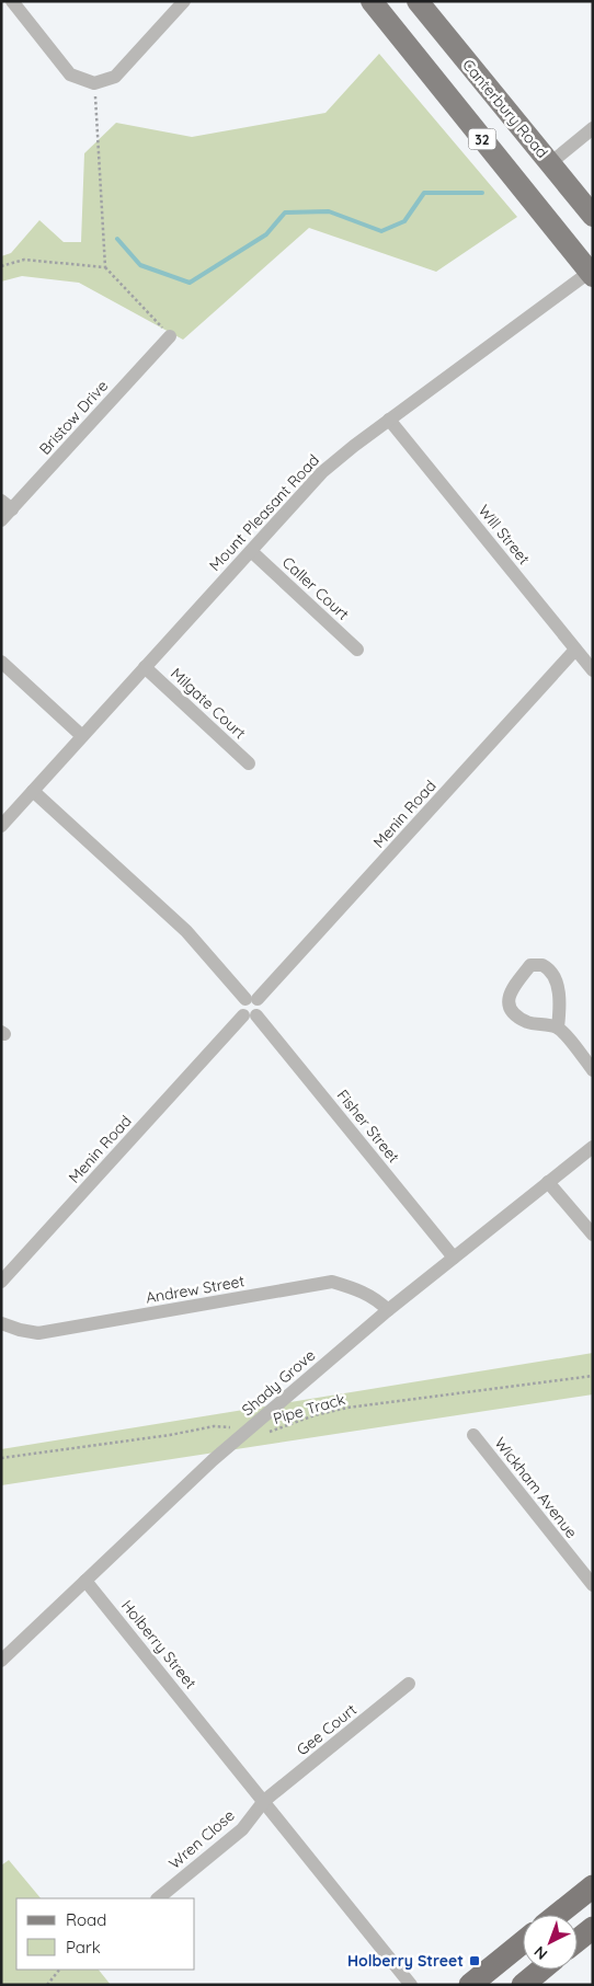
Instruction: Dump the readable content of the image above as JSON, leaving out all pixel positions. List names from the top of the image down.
{
  "streets": {
    "main road": ["Canterbury Road", "32"],
    "street": [
      "Bristow Drive",
      "Mount Pleasant Road",
      "Will Street",
      "Caller Court",
      "Milgate Court",
      "Menin Road",
      "Fisher Street",
      "Andrew Street",
      "Shady Grove",
      "Wickham Avenue",
      "Holberry Street",
      "Gee Court",
      "Wren Close"
    ],
    "path": ["Pipe Track"]
  },
  "crossings": [
    ["32", "Mount Pleasant Road"],
    ["Mount Pleasant Road", "Will Street"],
    ["Mount Pleasant Road", "Caller Court"],
    ["Mount Pleasant Road", "Milgate Court"],
    ["Will Street", "Menin Road"],
    ["Menin Road", "Fisher Street"],
    ["Fisher Street", "Shady Grove"],
    ["Andrew Street", "Shady Grove"],
    ["Shady Grove", "Pipe Track"],
    ["Shady Grove", "Holberry Street"],
    ["Holberry Street", "Gee Court"],
    ["Holberry Street", "Wren Close"],
    ["Gee Court", "Wren Close"]
  ],
  "places": {
    "transit": ["Holberry Street"]
  },
  "legend": ["Road", "Park"],
  "north": "bottom left"
}
